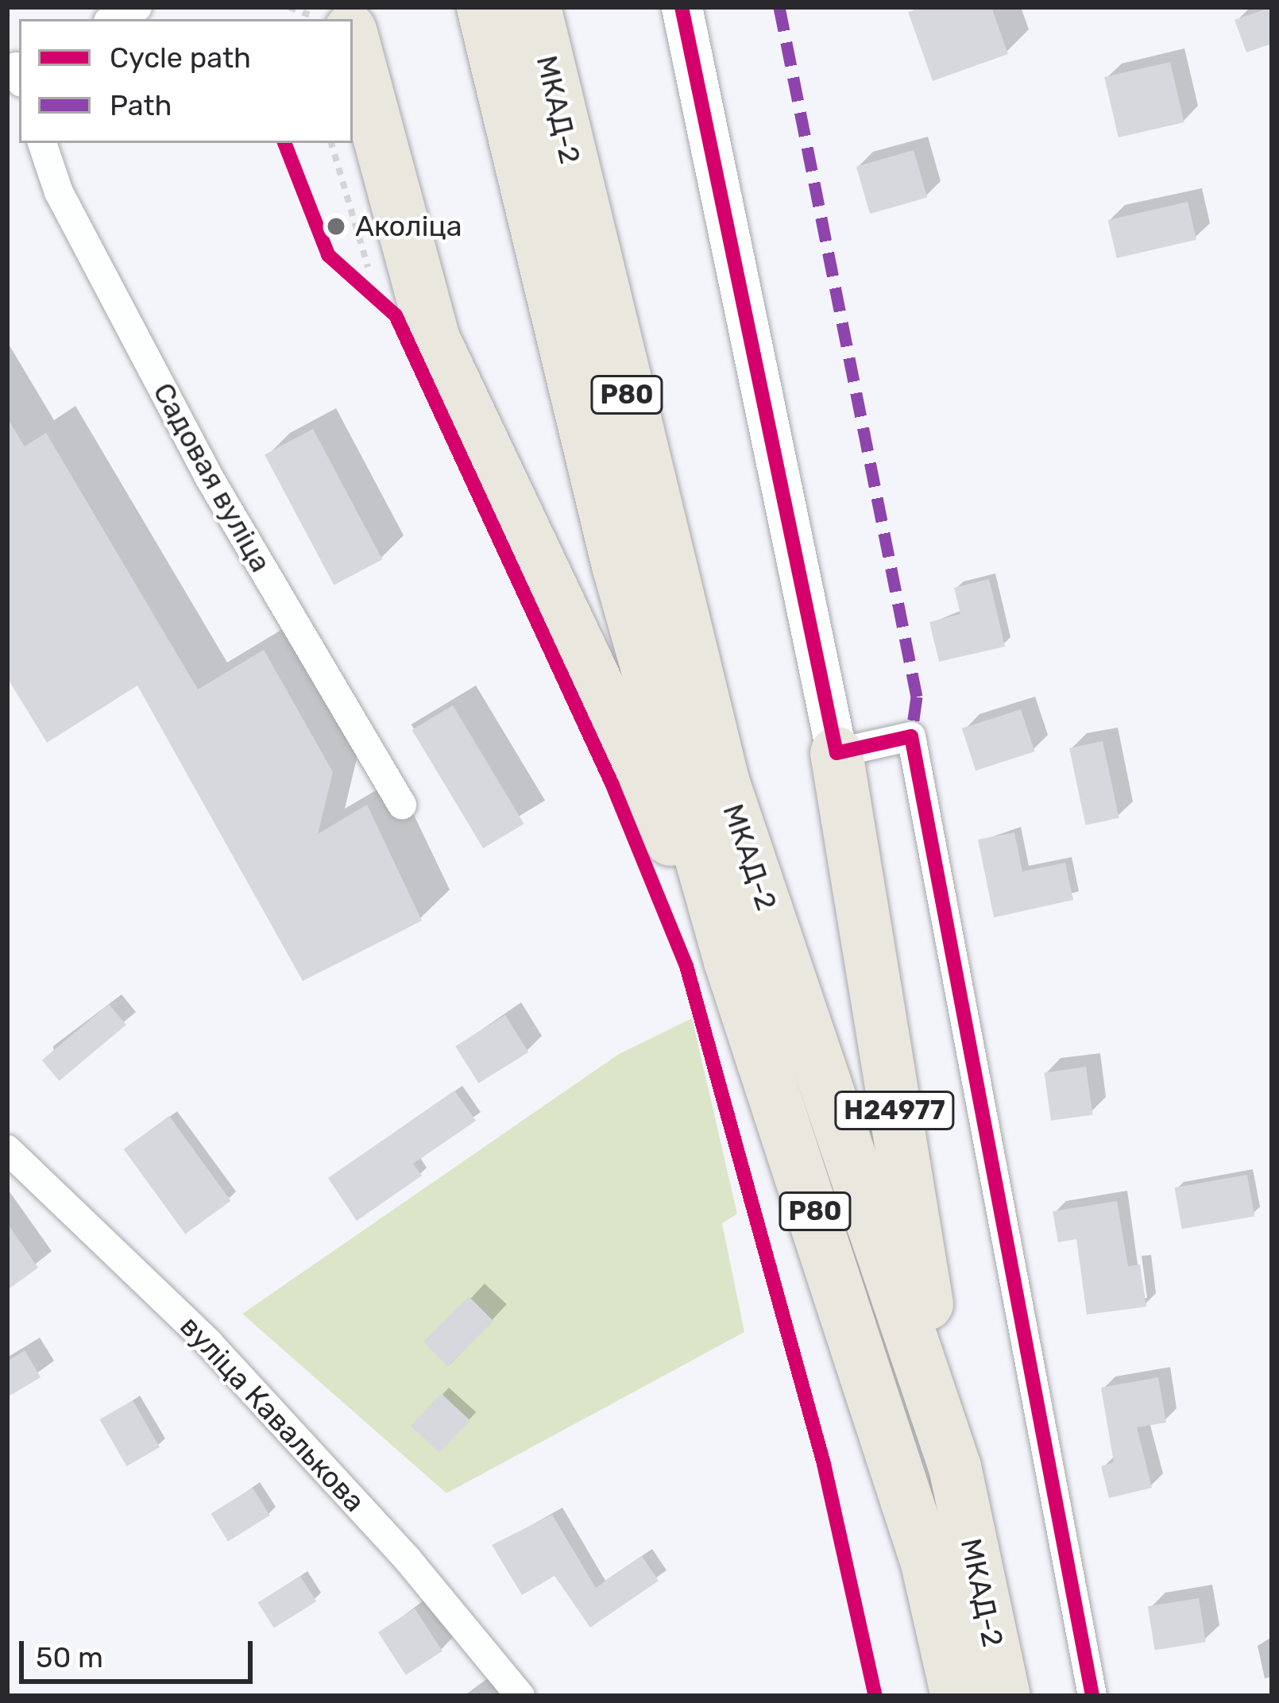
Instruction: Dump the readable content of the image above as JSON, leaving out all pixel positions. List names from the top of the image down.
{
  "streets": {
    "highway": ["МКАД-2", "Р80", "Н24977"],
    "street": ["Садовая вуліца", "вуліца Кавалькова"]
  },
  "crossings": [
    ["МКАД-2", "Н24977"]
  ],
  "places": ["Аколіца"],
  "legend": ["Cycle path", "Path"],
  "scale_bar": "50 m"
}
